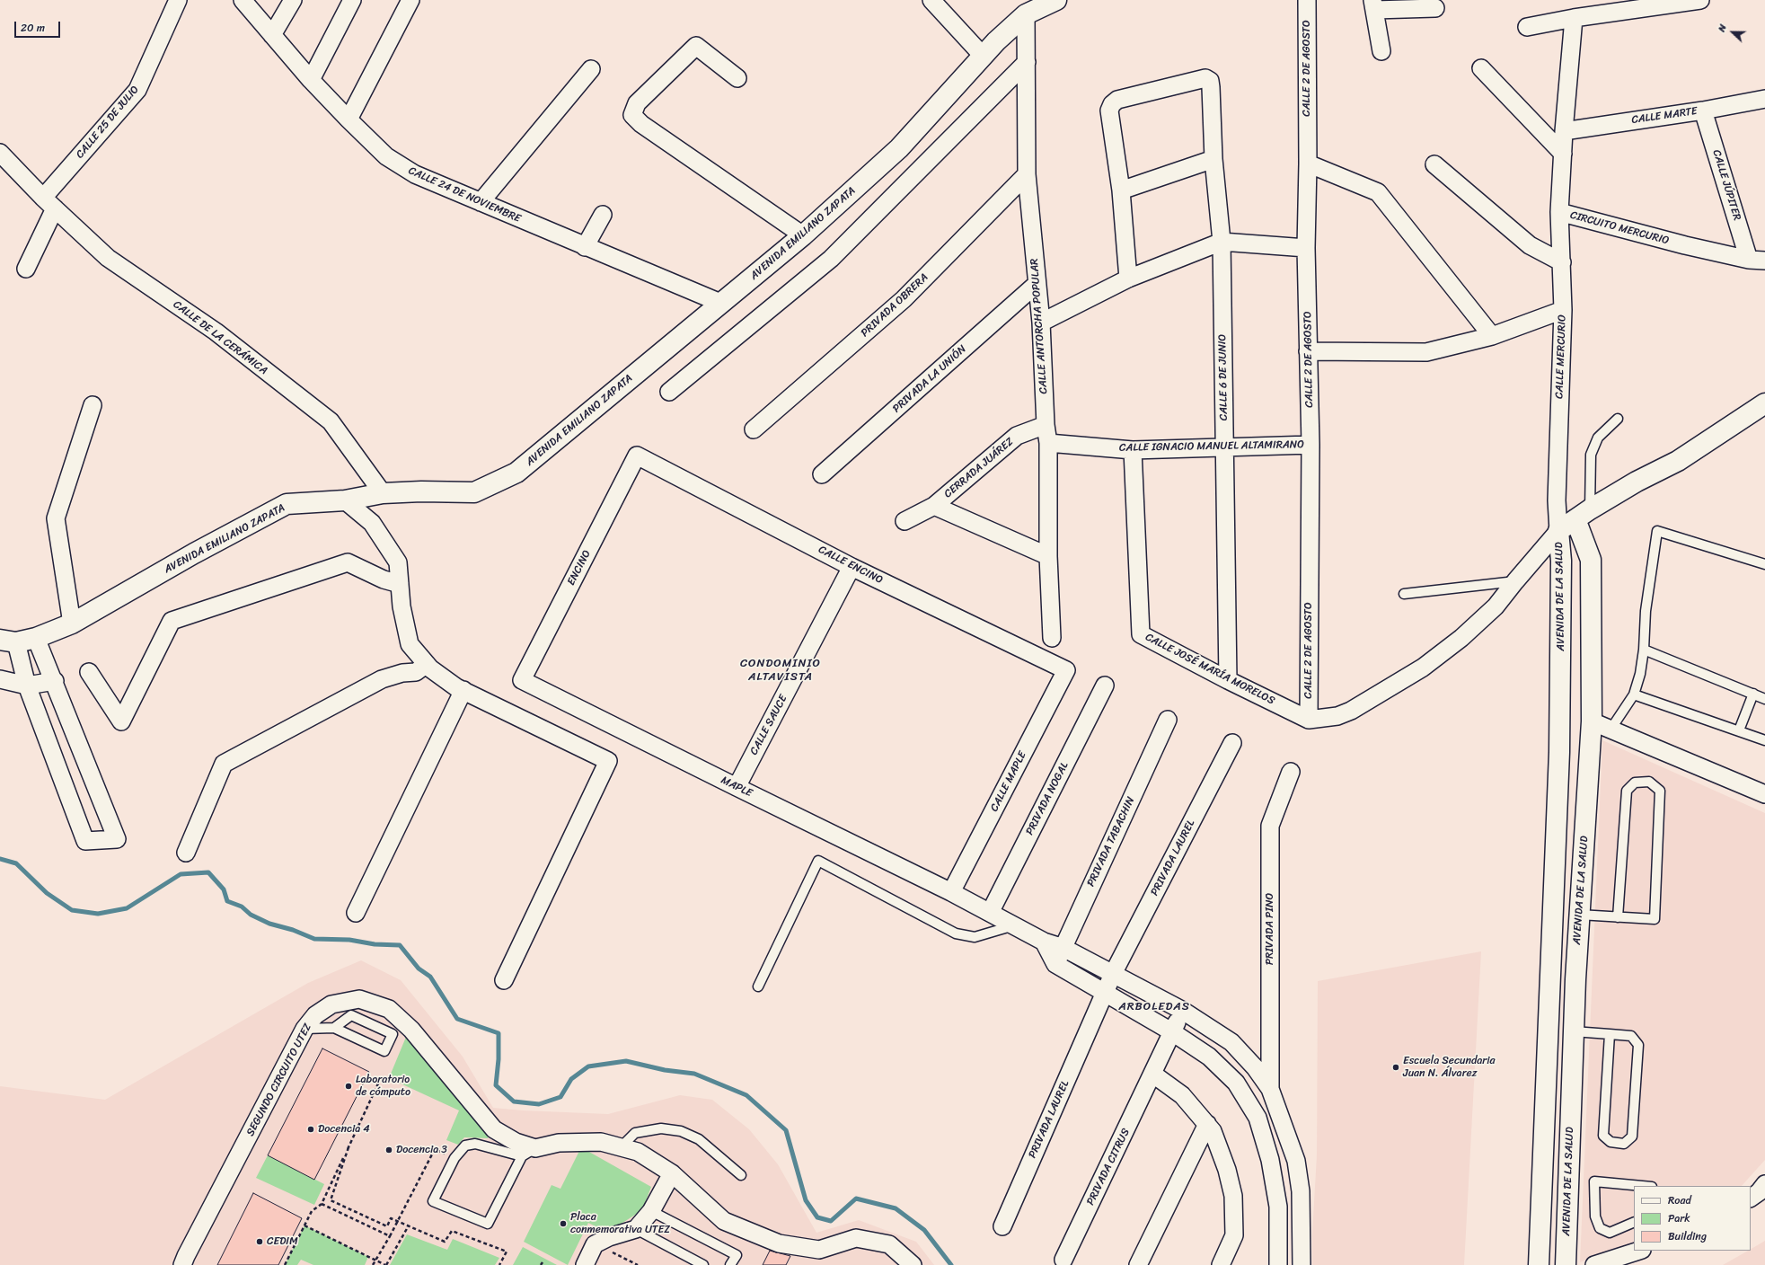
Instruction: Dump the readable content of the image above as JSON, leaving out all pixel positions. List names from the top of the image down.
{
  "streets": {
    "street": [
      "CALLE 2 DE AGOSTO",
      "CALLE MARTE",
      "CALLE 25 DE JULIO",
      "CALLE JÚPITER",
      "CALLE 24 DE NOVIEMBRE",
      "CIRCUITO MERCURIO",
      "AVENIDA EMILIANO ZAPATA",
      "PRIVADA OBRERA",
      "CALLE ANTORCHA POPULAR",
      "CALLE DE LA CERÁMICA",
      "CALLE MERCURIO",
      "CALLE 6 DE JUNIO",
      "PRIVADA LA UNIÓN",
      "CALLE IGNACIO MANUEL ALTAMIRANO",
      "CERRADA JUÁREZ",
      "CALLE ENCINO",
      "ENCINO",
      "AVENIDA DE LA SALUD",
      "CALLE JOSÉ MARÍA MORELOS",
      "CALLE SAUCE",
      "CALLE MAPLE",
      "MAPLE",
      "PRIVADA NOGAL",
      "PRIVADA TABACHIN",
      "PRIVADA LAUREL",
      "PRIVADA PINO",
      "SEGUNDO CIRCUITO UTEZ",
      "PRIVADA CITRUS"
    ]
  },
  "crossings": [
    ["CALLE 2 DE AGOSTO", "CALLE IGNACIO MANUEL ALTAMIRANO"],
    ["CALLE 2 DE AGOSTO", "CALLE JOSÉ MARÍA MORELOS"],
    ["CALLE MARTE", "CALLE JÚPITER"],
    ["CALLE MARTE", "CIRCUITO MERCURIO"],
    ["CALLE 25 DE JULIO", "CALLE DE LA CERÁMICA"],
    ["CALLE JÚPITER", "CIRCUITO MERCURIO"],
    ["CALLE 24 DE NOVIEMBRE", "AVENIDA EMILIANO ZAPATA"],
    ["CIRCUITO MERCURIO", "CALLE MERCURIO"],
    ["AVENIDA EMILIANO ZAPATA", "CALLE ANTORCHA POPULAR"],
    ["AVENIDA EMILIANO ZAPATA", "CALLE DE LA CERÁMICA"],
    ["PRIVADA OBRERA", "CALLE ANTORCHA POPULAR"],
    ["CALLE ANTORCHA POPULAR", "PRIVADA LA UNIÓN"],
    ["CALLE ANTORCHA POPULAR", "CALLE IGNACIO MANUEL ALTAMIRANO"],
    ["CALLE ANTORCHA POPULAR", "CERRADA JUÁREZ"],
    ["CALLE MERCURIO", "AVENIDA DE LA SALUD"],
    ["CALLE 6 DE JUNIO", "CALLE IGNACIO MANUEL ALTAMIRANO"],
    ["CALLE 6 DE JUNIO", "CALLE JOSÉ MARÍA MORELOS"],
    ["CALLE IGNACIO MANUEL ALTAMIRANO", "CALLE JOSÉ MARÍA MORELOS"],
    ["CALLE ENCINO", "ENCINO"],
    ["CALLE ENCINO", "CALLE SAUCE"],
    ["CALLE ENCINO", "CALLE MAPLE"],
    ["ENCINO", "MAPLE"],
    ["CALLE SAUCE", "MAPLE"],
    ["CALLE MAPLE", "MAPLE"],
    ["MAPLE", "PRIVADA NOGAL"],
    ["MAPLE", "PRIVADA TABACHIN"],
    ["MAPLE", "PRIVADA LAUREL"],
    ["MAPLE", "PRIVADA PINO"],
    ["MAPLE", "PRIVADA CITRUS"]
  ],
  "districts": ["CONDOMINIO ALTAVISTA", "ARBOLEDAS"],
  "places": [
    "Escuela Secundaria Juan N. Álvarez",
    "Laboratorio de cómputo",
    "Docencia 4",
    "Docencia 3",
    "Placa conmemorativa UTEZ",
    "CEDIM"
  ],
  "legend": ["Road", "Park", "Building"],
  "scale_bar": "20 m",
  "north": "left"
}
